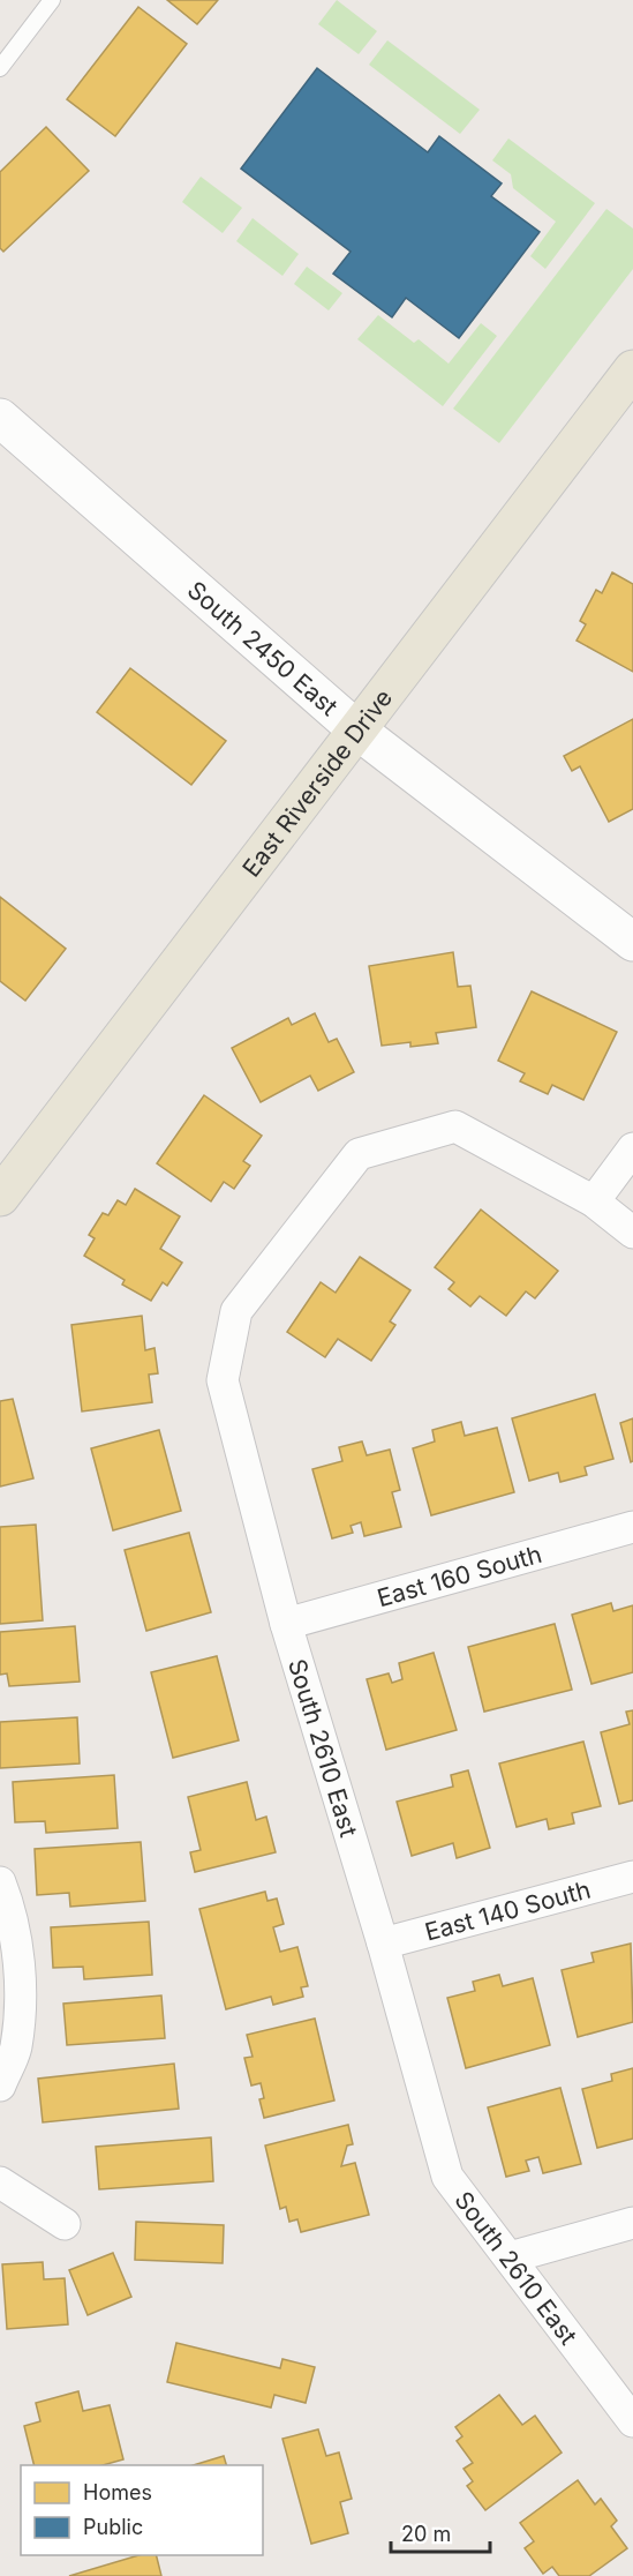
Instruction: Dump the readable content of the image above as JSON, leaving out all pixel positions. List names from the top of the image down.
{
  "streets": {
    "main road": ["East Riverside Drive"],
    "street": [
      "South 2450 East",
      "East 160 South",
      "South 2610 East",
      "East 140 South"
    ]
  },
  "crossings": [
    ["South 2450 East", "East Riverside Drive"],
    ["East 160 South", "South 2610 East"],
    ["South 2610 East", "East 140 South"]
  ],
  "legend": ["Homes", "Public"],
  "scale_bar": "20 m"
}
